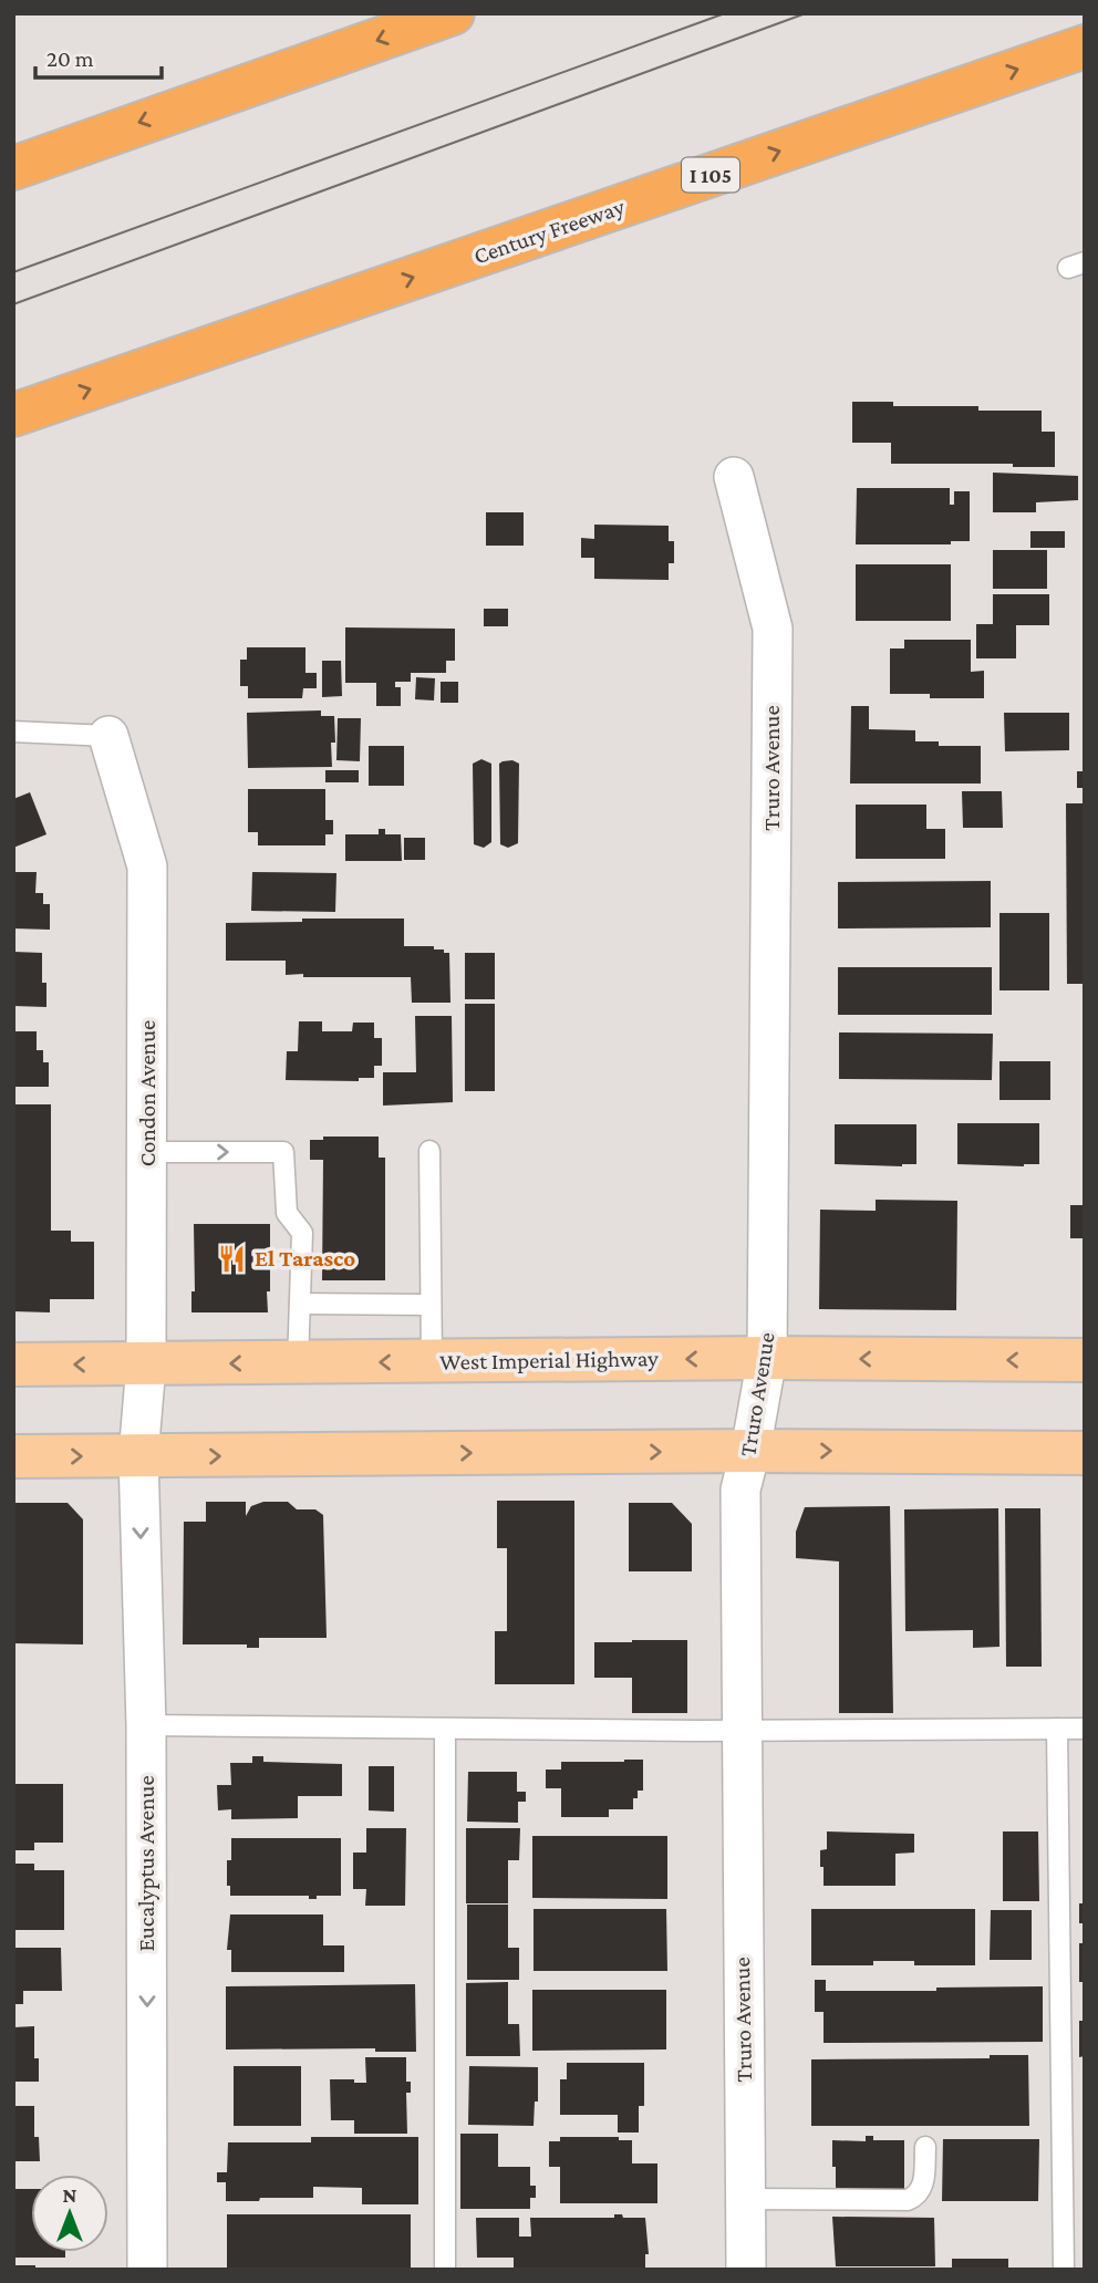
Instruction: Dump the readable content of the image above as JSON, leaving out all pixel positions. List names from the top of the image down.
{
  "streets": {
    "highway": ["I 105", "Century Freeway"],
    "main road": ["West Imperial Highway"],
    "street": ["Truro Avenue", "Condon Avenue", "Eucalyptus Avenue"]
  },
  "crossings": [
    ["Truro Avenue", "West Imperial Highway"],
    ["Condon Avenue", "West Imperial Highway"],
    ["Condon Avenue", "Eucalyptus Avenue"]
  ],
  "one_way": ["Eucalyptus Avenue"],
  "places": {
    "restaurant": ["El Tarasco"]
  },
  "scale_bar": "20 m",
  "north": "top"
}
